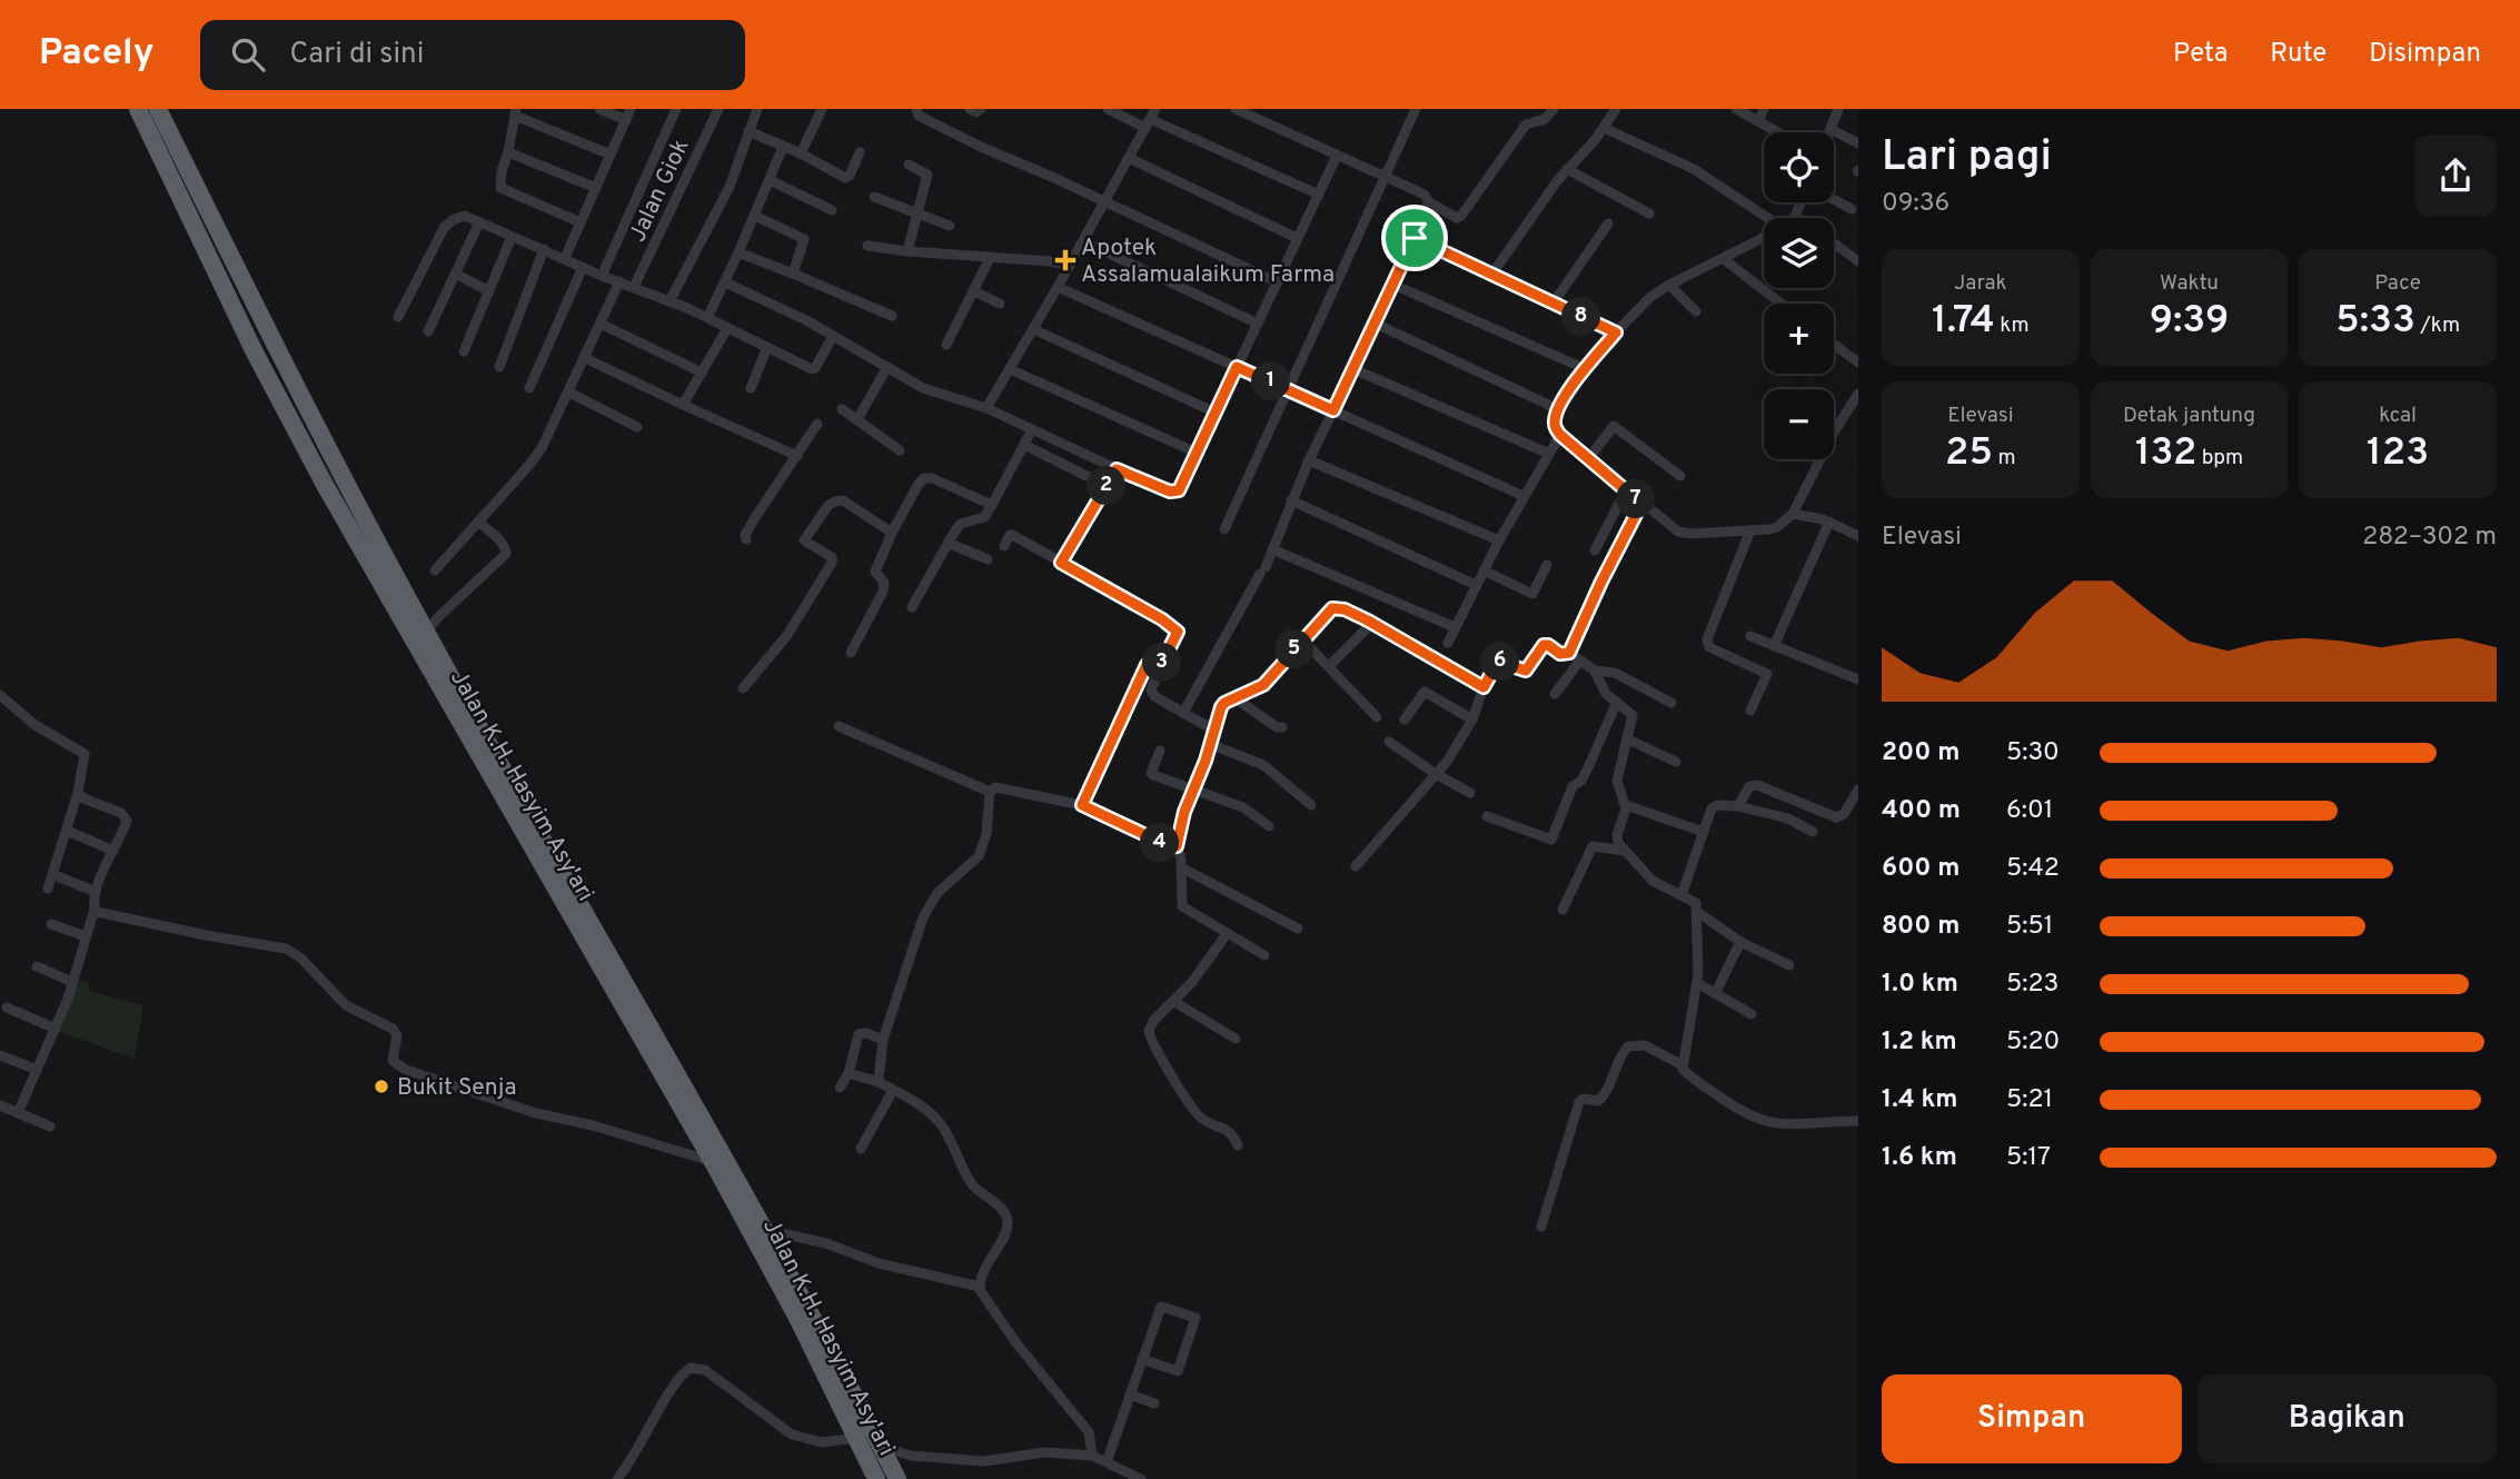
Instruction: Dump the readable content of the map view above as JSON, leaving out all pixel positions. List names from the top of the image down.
{
  "streets": {
    "highway": ["Jalan K.H. Hasyim Asy'ari"],
    "street": ["Jalan Giok"]
  },
  "places": {
    "health": ["Apotek Assalamualaikum Farma"],
    "other": ["Bukit Senja"]
  },
  "page": {
    "header": "Pacely",
    "search": "Cari di sini",
    "nav": ["Peta", "Rute", "Disimpan"],
    "heading": ["Lari pagi", "09:36"],
    "map_buttons": ["+", "−"],
    "stats": [
      ["Jarak", "1.74 km"],
      ["Waktu", "9:39"],
      ["Pace", "5:33 /km"],
      ["Elevasi", "25 m"],
      ["Detak jantung", "132 bpm"],
      ["kcal", "123"]
    ],
    "pins": [
      "8",
      "1",
      "2",
      "7",
      "5",
      "6",
      "3",
      "4"
    ],
    "chart": ["Elevasi", "282–302 m"],
    "list": [
      {
        "name": "200 m",
        "note": "5:30"
      },
      {
        "name": "400 m",
        "note": "6:01"
      },
      {
        "name": "600 m",
        "note": "5:42"
      },
      {
        "name": "800 m",
        "note": "5:51"
      },
      {
        "name": "1.0 km",
        "note": "5:23"
      },
      {
        "name": "1.2 km",
        "note": "5:20"
      },
      {
        "name": "1.4 km",
        "note": "5:21"
      },
      {
        "name": "1.6 km",
        "note": "5:17"
      }
    ],
    "buttons": ["Simpan", "Bagikan"]
  }
}
